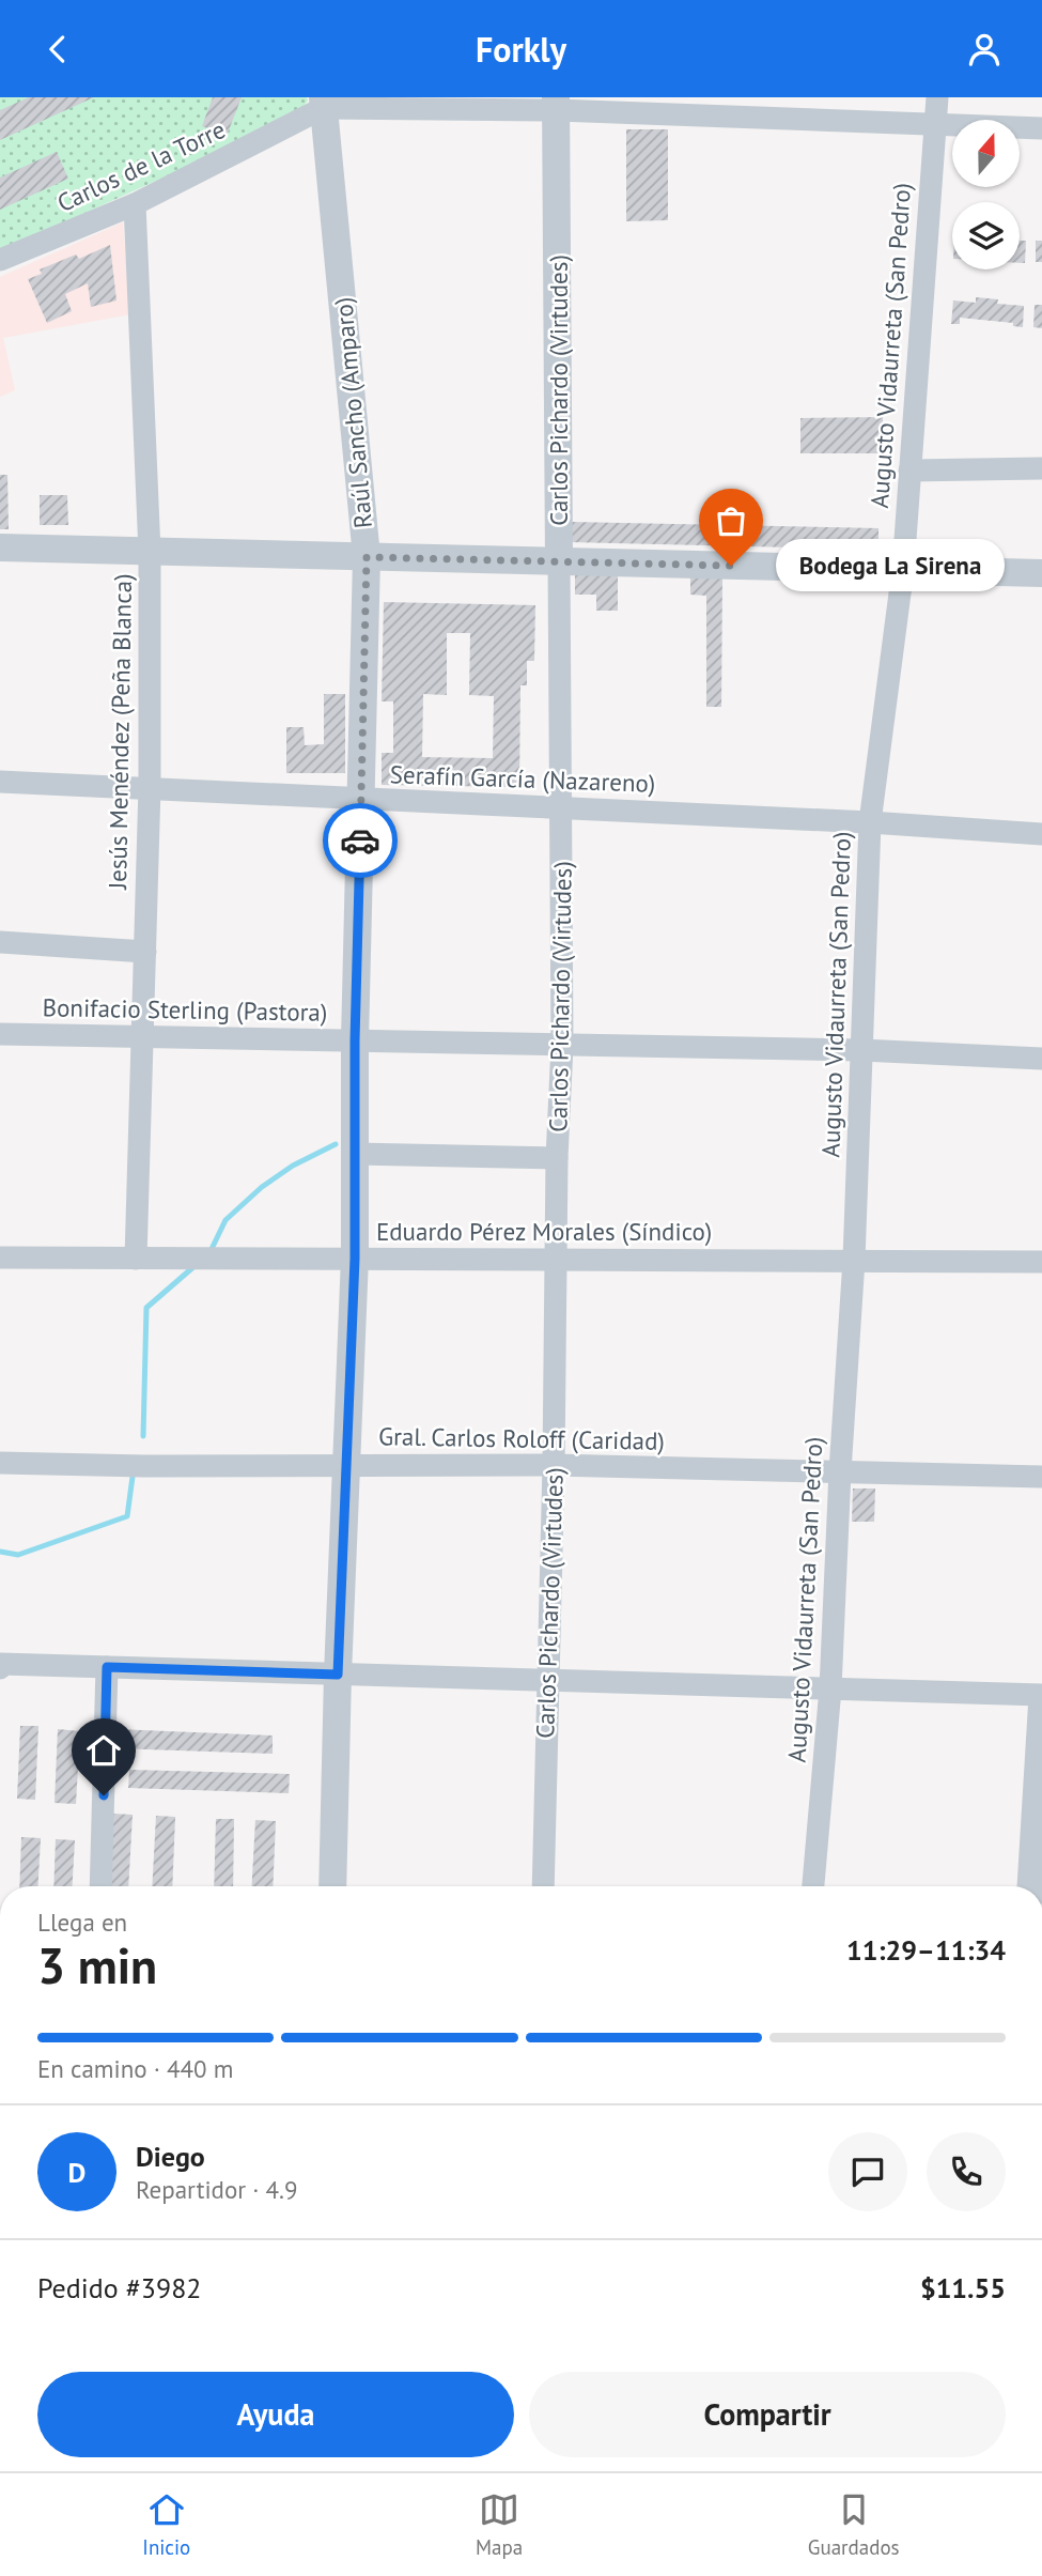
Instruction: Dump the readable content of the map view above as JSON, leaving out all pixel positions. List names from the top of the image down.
{
  "streets": {
    "street": [
      "Carlos de la Torre",
      "Augusto Vidaurreta (San Pedro)",
      "Carlos Pichardo (Virtudes)",
      "Raúl Sancho (Amparo)",
      "Jesús Menéndez (Peña Blanca)",
      "Serafín García (Nazareno)",
      "Bonifacio Sterling (Pastora)",
      "Eduardo Pérez Morales (Síndico)",
      "Gral. Carlos Roloff (Caridad)"
    ]
  },
  "crossings": [
    ["Carlos de la Torre", "Raúl Sancho (Amparo)"],
    ["Carlos de la Torre", "Jesús Menéndez (Peña Blanca)"],
    ["Augusto Vidaurreta (San Pedro)", "Serafín García (Nazareno)"],
    ["Augusto Vidaurreta (San Pedro)", "Bonifacio Sterling (Pastora)"],
    ["Augusto Vidaurreta (San Pedro)", "Eduardo Pérez Morales (Síndico)"],
    ["Augusto Vidaurreta (San Pedro)", "Gral. Carlos Roloff (Caridad)"],
    ["Carlos Pichardo (Virtudes)", "Serafín García (Nazareno)"],
    ["Carlos Pichardo (Virtudes)", "Bonifacio Sterling (Pastora)"],
    ["Carlos Pichardo (Virtudes)", "Eduardo Pérez Morales (Síndico)"],
    ["Carlos Pichardo (Virtudes)", "Gral. Carlos Roloff (Caridad)"],
    ["Raúl Sancho (Amparo)", "Serafín García (Nazareno)"],
    ["Raúl Sancho (Amparo)", "Bonifacio Sterling (Pastora)"],
    ["Raúl Sancho (Amparo)", "Eduardo Pérez Morales (Síndico)"],
    ["Raúl Sancho (Amparo)", "Gral. Carlos Roloff (Caridad)"],
    ["Jesús Menéndez (Peña Blanca)", "Serafín García (Nazareno)"],
    ["Jesús Menéndez (Peña Blanca)", "Bonifacio Sterling (Pastora)"],
    ["Jesús Menéndez (Peña Blanca)", "Eduardo Pérez Morales (Síndico)"]
  ],
  "places": ["Bodega La Sirena"],
  "north": "top",
  "page": {
    "header": "Forkly",
    "bubble": "Bodega La Sirena",
    "heading": ["3 min", "Llega en", "11:29–11:34"],
    "panel": [
      "Diego",
      "Repartidor · 4.9",
      "Pedido #3982",
      "$11.55"
    ],
    "bar": "En camino · 440 m",
    "round": "D",
    "buttons": ["Ayuda", "Compartir"],
    "tabs": ["Inicio", "Mapa", "Guardados"]
  }
}
